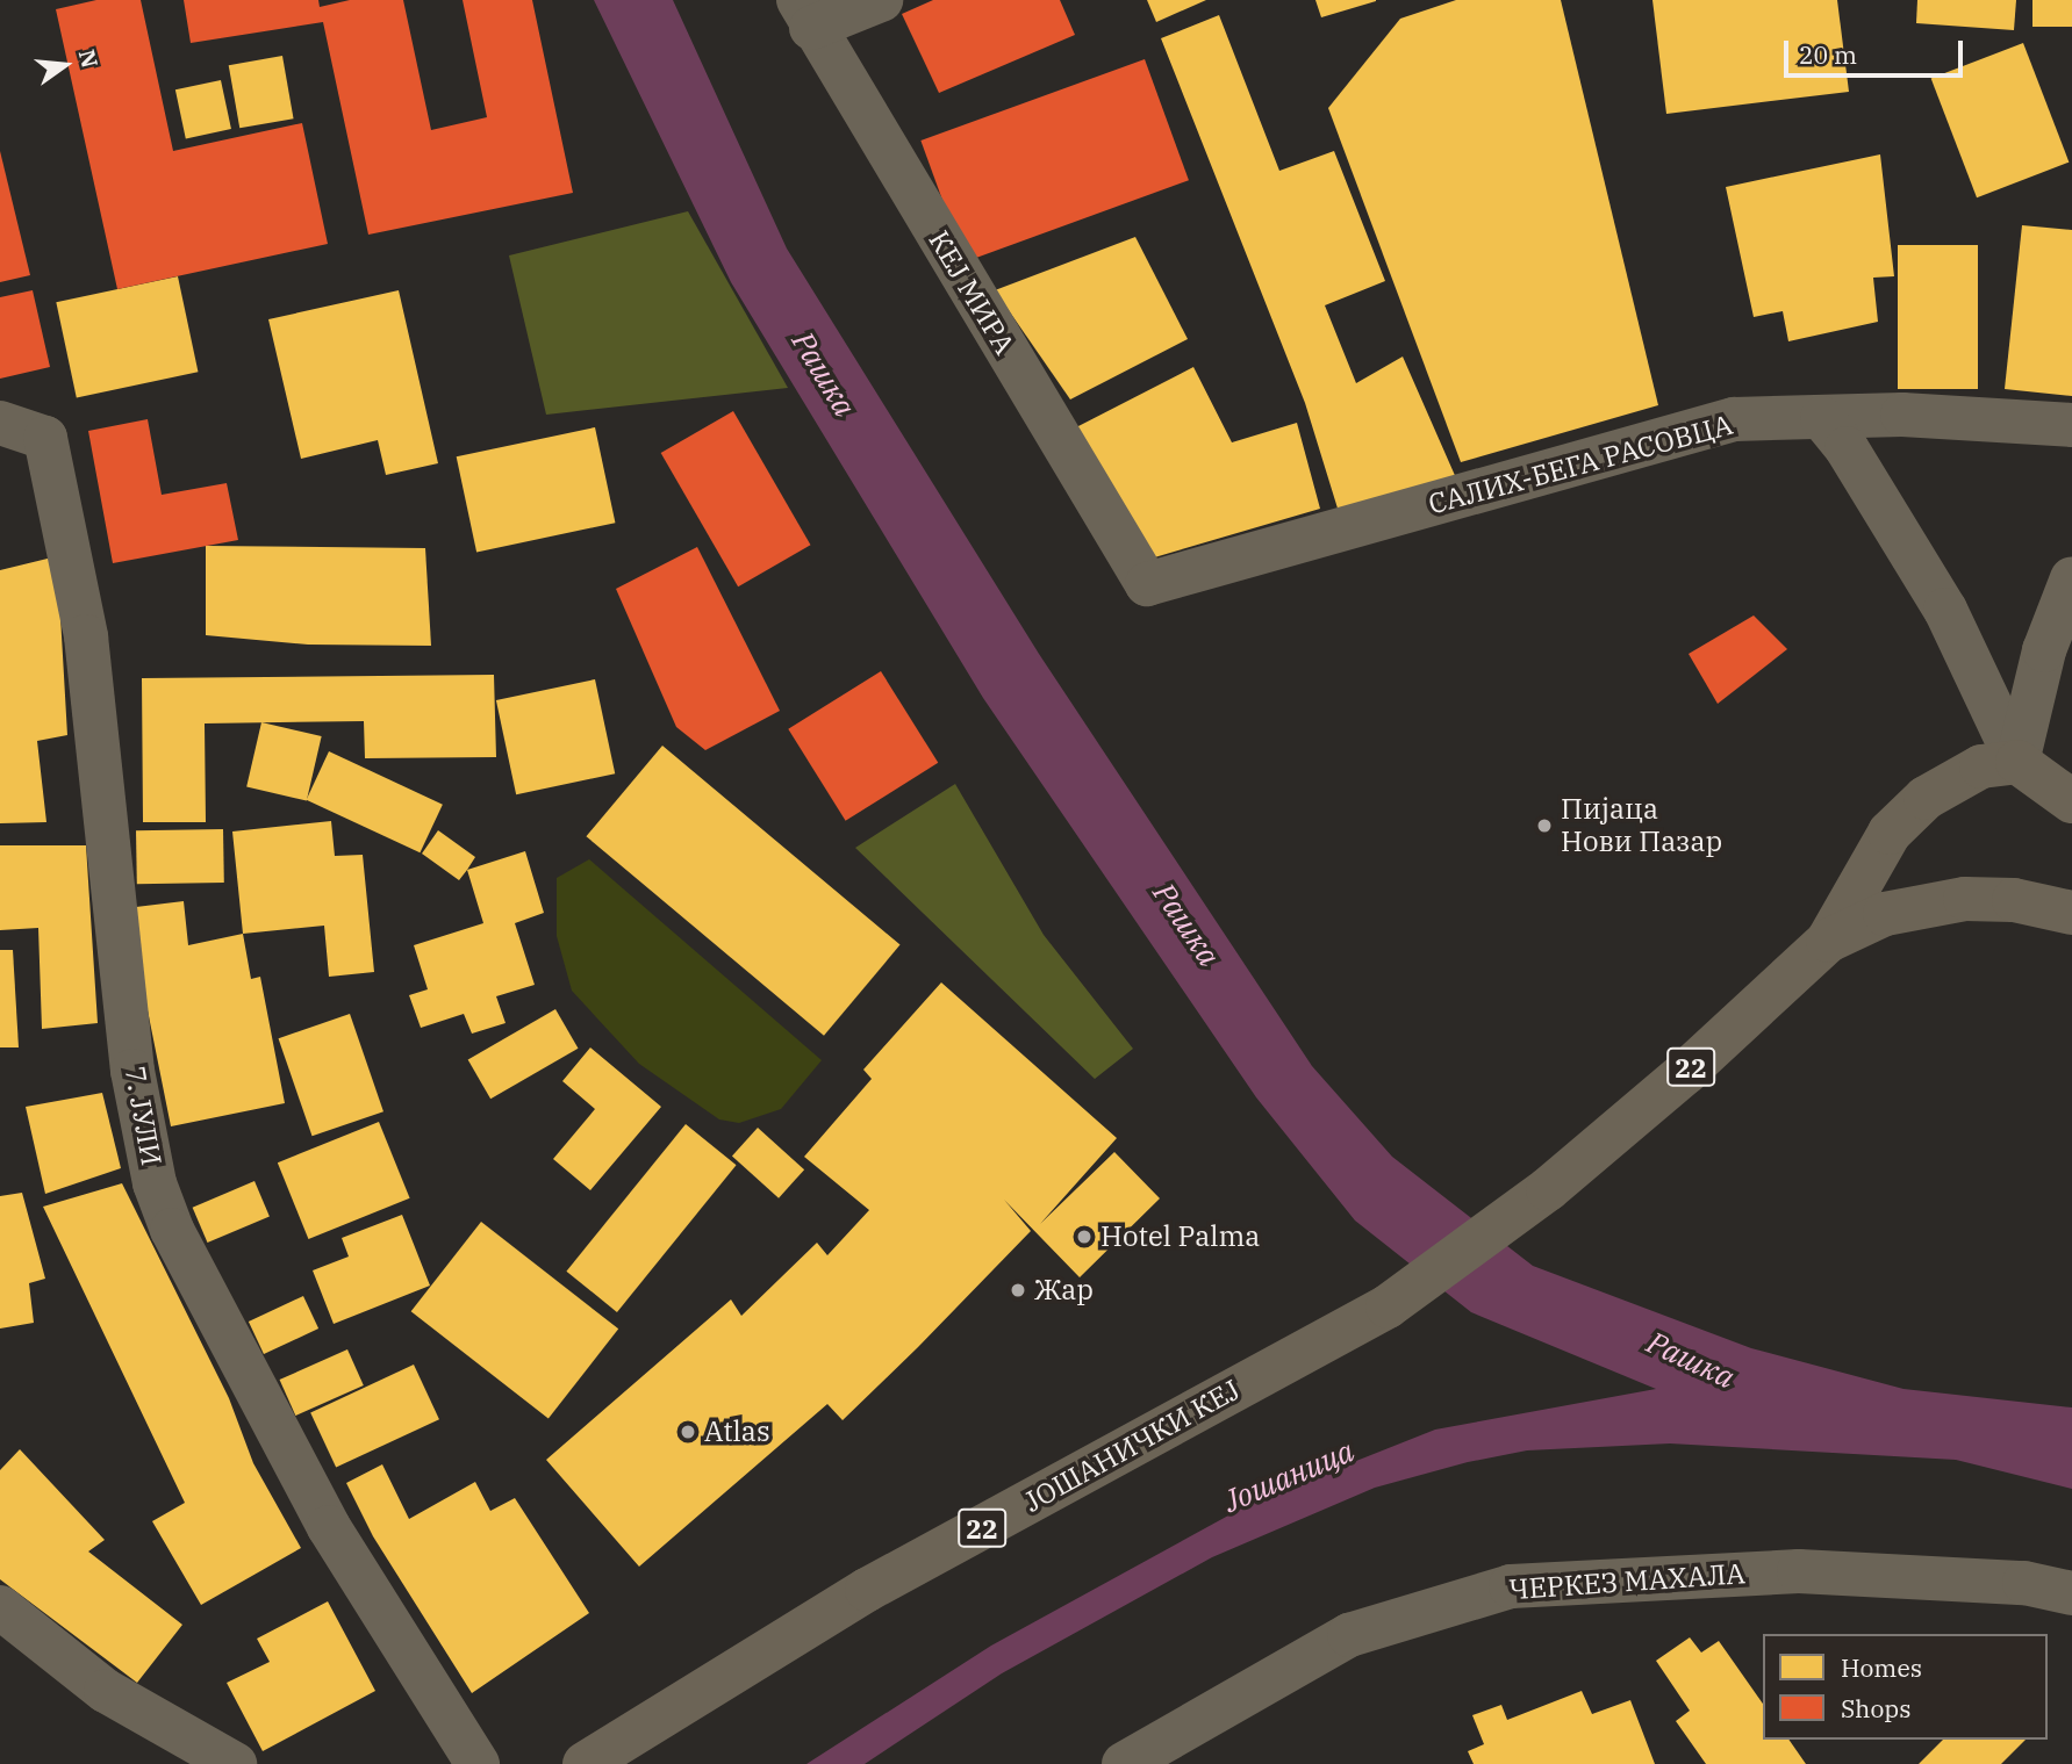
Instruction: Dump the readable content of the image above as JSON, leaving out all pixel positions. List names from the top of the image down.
{
  "streets": {
    "main road": ["22", "ЈОШАНИЧКИ КЕЈ"],
    "street": [
      "КЕЈ МИРА",
      "САЛИХ-БЕГА РАСОВЦА",
      "7. ЈУЛИ",
      "ЧЕРКЕЗ МАХАЛА"
    ]
  },
  "crossings": [
    ["КЕЈ МИРА", "САЛИХ-БЕГА РАСОВЦА"],
    ["22", "ЈОШАНИЧКИ КЕЈ"]
  ],
  "water": ["Рашка", "Јошаница"],
  "places": [
    "Пијаца Нови Пазар",
    "Hotel Palma",
    "Жар",
    "Atlas"
  ],
  "legend": ["Homes", "Shops"],
  "scale_bar": "20 m",
  "north": "right"
}
